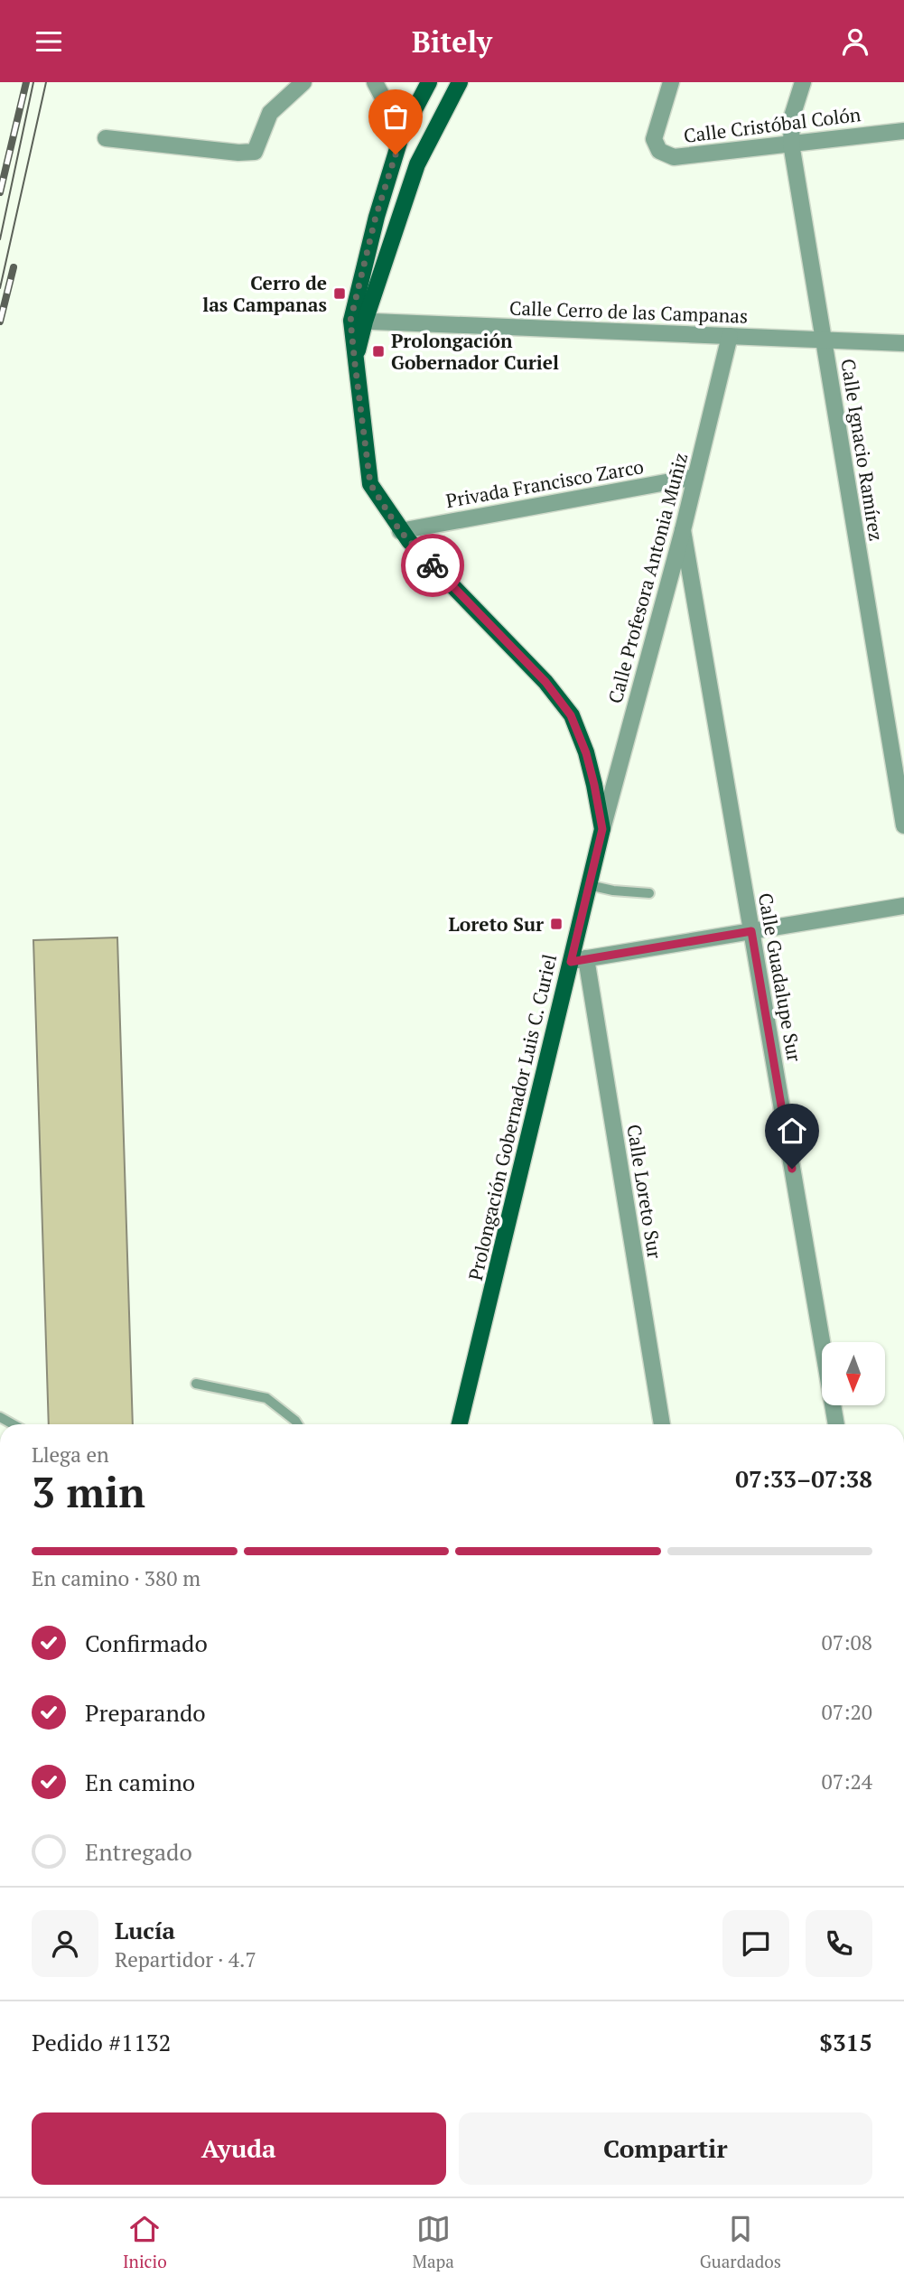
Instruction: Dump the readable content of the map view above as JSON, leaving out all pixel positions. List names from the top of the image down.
{
  "streets": {
    "main road": ["Prolongación Gobernador Luis C. Curiel"],
    "street": [
      "Calle Cristóbal Colón",
      "Calle Cerro de las Campanas",
      "Calle Ignacio Ramírez",
      "Privada Francisco Zarco",
      "Calle Profesora Antonia Muñiz",
      "Calle Guadalupe Sur",
      "Calle Loreto Sur"
    ]
  },
  "crossings": [
    ["Calle Cristóbal Colón", "Calle Ignacio Ramírez"],
    ["Calle Cerro de las Campanas", "Calle Ignacio Ramírez"],
    ["Calle Cerro de las Campanas", "Calle Profesora Antonia Muñiz"],
    ["Calle Cerro de las Campanas", "Prolongación Gobernador Luis C. Curiel"],
    ["Privada Francisco Zarco", "Calle Profesora Antonia Muñiz"],
    ["Privada Francisco Zarco", "Prolongación Gobernador Luis C. Curiel"],
    ["Calle Profesora Antonia Muñiz", "Calle Guadalupe Sur"],
    ["Calle Profesora Antonia Muñiz", "Prolongación Gobernador Luis C. Curiel"],
    ["Prolongación Gobernador Luis C. Curiel", "Calle Loreto Sur"]
  ],
  "places": {
    "transit": ["Cerro de las Campanas", "Prolongación Gobernador Curiel", "Loreto Sur"]
  },
  "north": "bottom",
  "page": {
    "header": "Bitely",
    "heading": ["3 min", "Llega en", "07:33–07:38"],
    "panel": [
      "Lucía",
      "Repartidor · 4.7",
      "Pedido #1132",
      "$315"
    ],
    "bar": "En camino · 380 m",
    "list": [
      ["Confirmado", "07:08"],
      ["Preparando", "07:20"],
      ["En camino", "07:24"],
      "Entregado"
    ],
    "buttons": ["Ayuda", "Compartir"],
    "tabs": ["Inicio", "Mapa", "Guardados"]
  }
}
